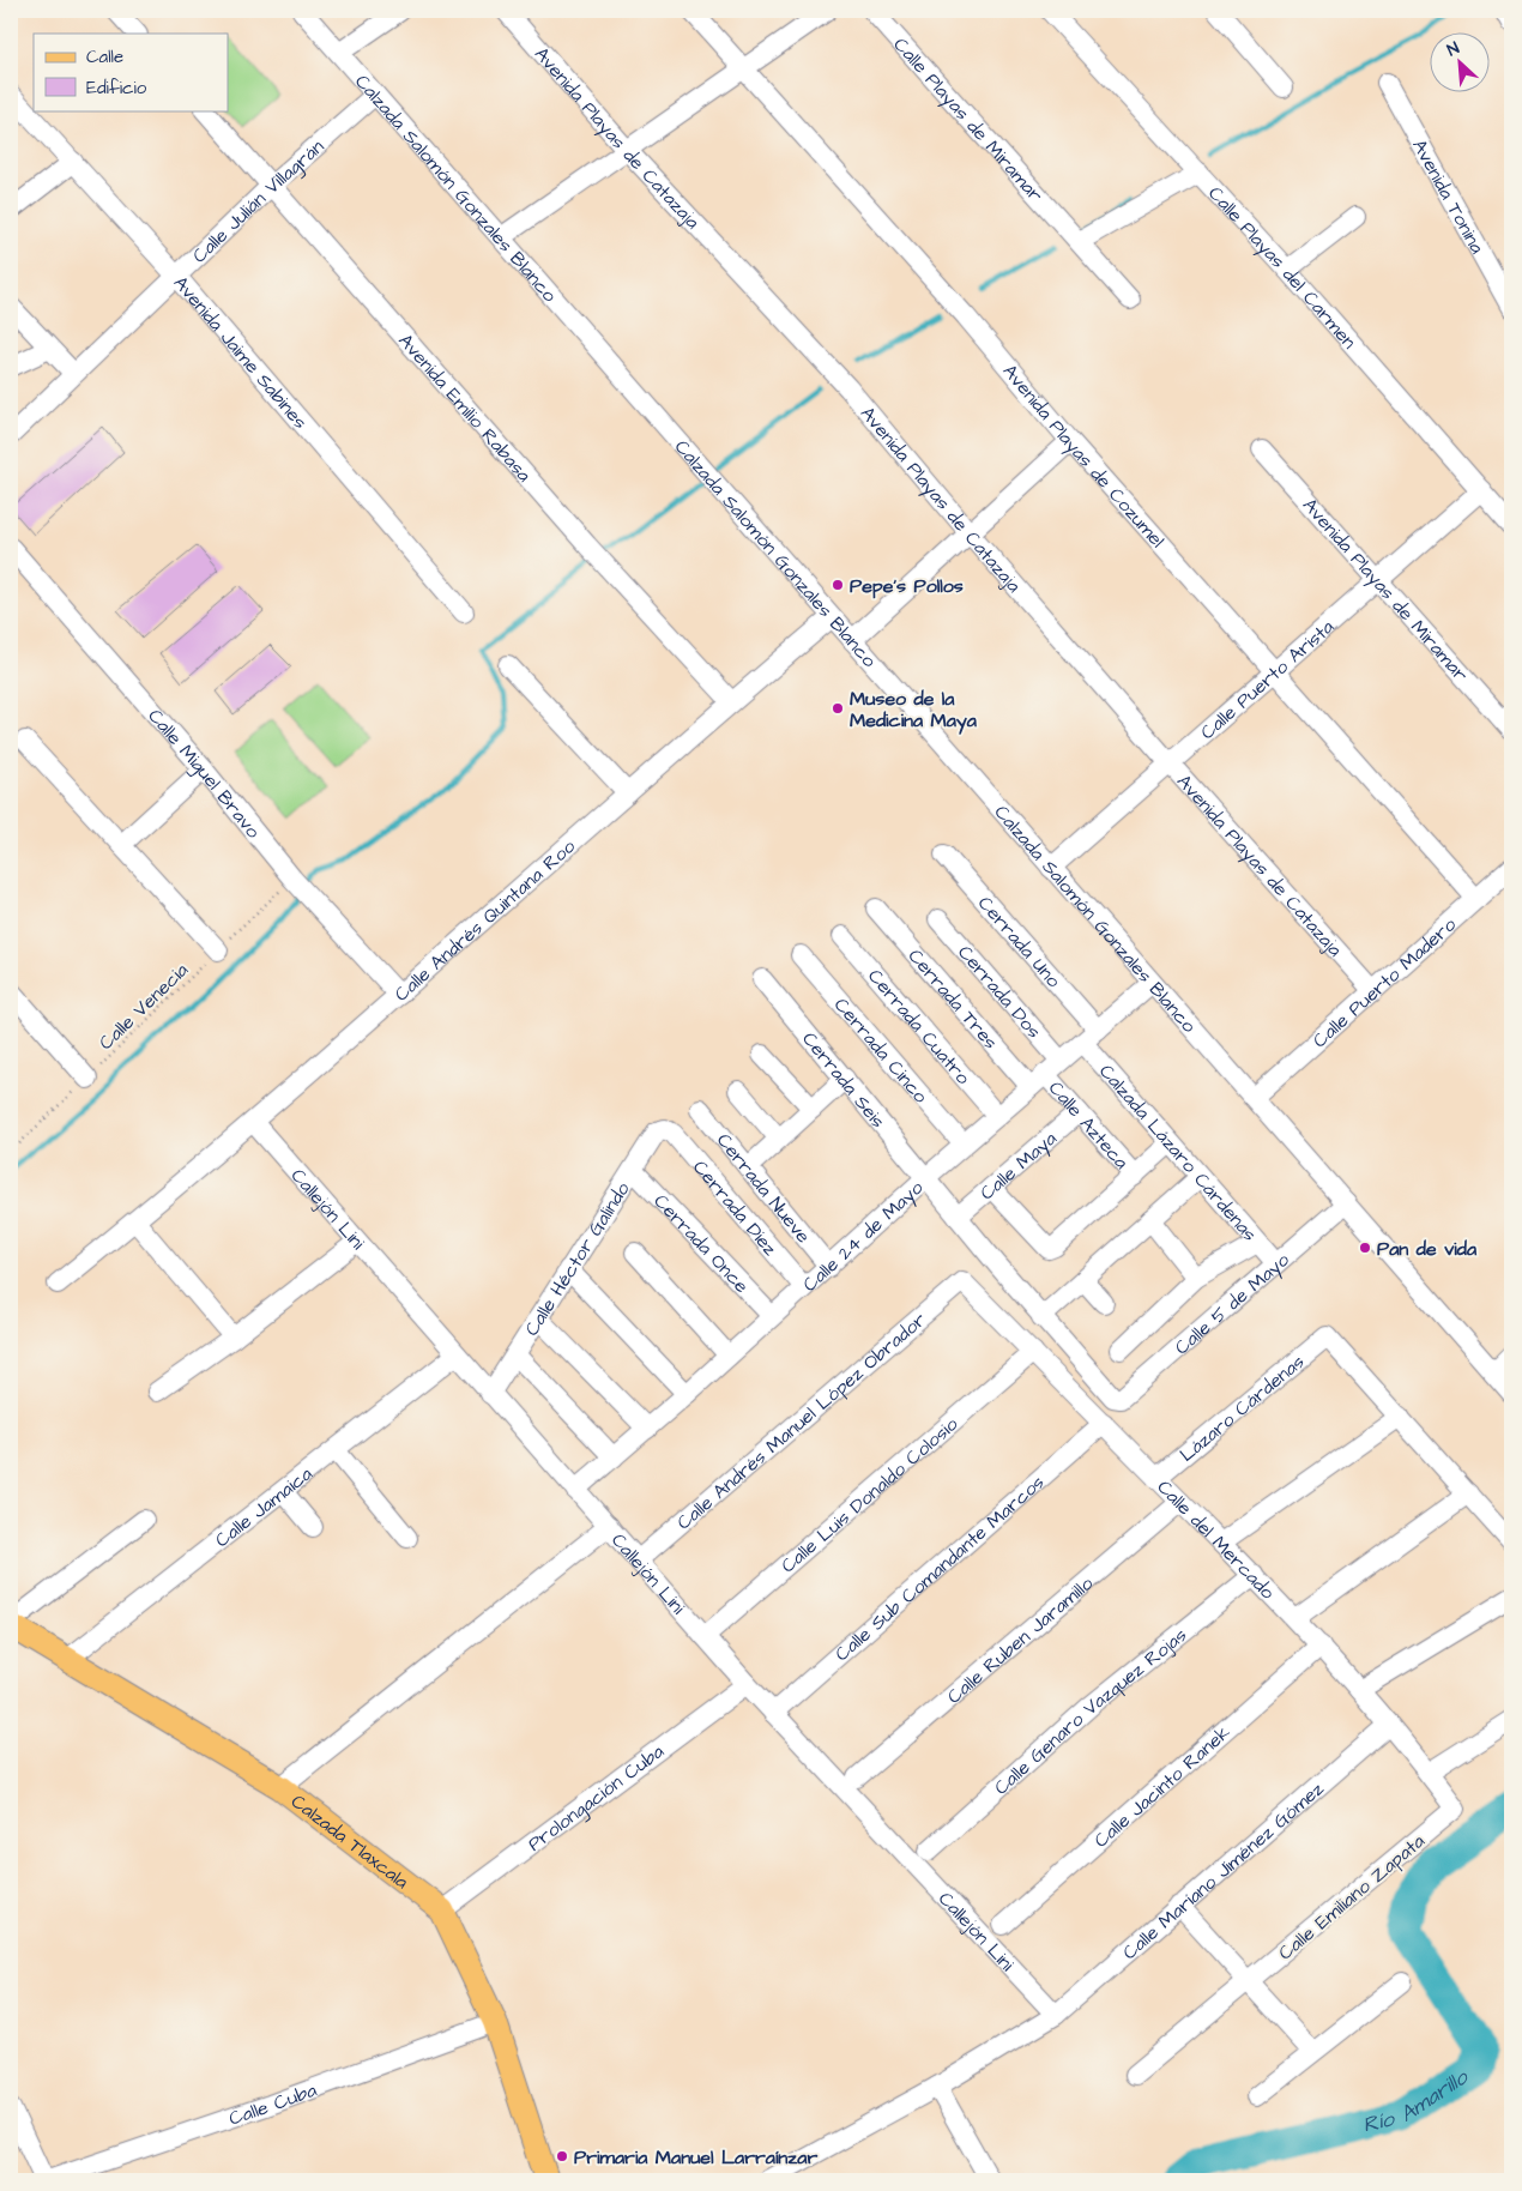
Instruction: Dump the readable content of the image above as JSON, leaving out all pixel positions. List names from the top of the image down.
{
  "streets": {
    "main road": ["Calzada Tlaxcala"],
    "street": [
      "Calle Playas de Miramar",
      "Avenida Playas de Catazaja",
      "Calzada Salomón Gonzales Blanco",
      "Avenida Tonina",
      "Calle Julián Villagrán",
      "Calle Playas del Carmen",
      "Avenida Jaime Sabines",
      "Avenida Emilio Rabasa",
      "Avenida Playas de Cozumel",
      "Avenida Playas de Miramar",
      "Calle Puerto Arista",
      "Calle Miguel Bravo",
      "Calle Andrés Quintana Roo",
      "Cerrada Uno",
      "Calle Puerto Madero",
      "Cerrada Dos",
      "Cerrada Tres",
      "Cerrada Cuatro",
      "Cerrada Cinco",
      "Cerrada Seis",
      "Calle Azteca",
      "Calzada Lázaro Cárdenas",
      "Calle Maya",
      "Cerrada Nueve",
      "Cerrada Diez",
      "Callejón Lini",
      "Calle 24 de Mayo",
      "Cerrada Once",
      "Calle Héctor Galindo",
      "Calle 5 de Mayo",
      "Lázaro Cárdenas",
      "Calle Andrés Manuel López Obrador",
      "Calle Luis Donaldo Colosio",
      "Calle Jamaica",
      "Calle del Mercado",
      "Calle Sub Comandante Marcos",
      "Calle Ruben Jaramillo",
      "Calle Genaro Vazquez Rojas",
      "Calle Jacinto Ranek",
      "Prolongación Cuba",
      "Calle Maríano Jiménez Gómez",
      "Calle Emiliano Zapata",
      "Calle Cuba"
    ],
    "path": ["Calle Venecia"]
  },
  "crossings": [
    ["Avenida Playas de Catazaja", "Calle Puerto Arista"],
    ["Avenida Playas de Catazaja", "Calle Puerto Madero"],
    ["Calzada Salomón Gonzales Blanco", "Calle Julián Villagrán"],
    ["Calzada Salomón Gonzales Blanco", "Calle Puerto Arista"],
    ["Calzada Salomón Gonzales Blanco", "Calle Andrés Quintana Roo"],
    ["Calzada Salomón Gonzales Blanco", "Calle Puerto Madero"],
    ["Calzada Salomón Gonzales Blanco", "Calle 24 de Mayo"],
    ["Calzada Salomón Gonzales Blanco", "Calle 5 de Mayo"],
    ["Calle Julián Villagrán", "Avenida Jaime Sabines"],
    ["Calle Julián Villagrán", "Avenida Emilio Rabasa"],
    ["Calle Playas del Carmen", "Calle Puerto Arista"],
    ["Avenida Emilio Rabasa", "Calle Andrés Quintana Roo"],
    ["Avenida Playas de Cozumel", "Calle Puerto Arista"],
    ["Avenida Playas de Cozumel", "Calle Puerto Madero"],
    ["Avenida Playas de Miramar", "Calle Puerto Arista"],
    ["Calle Miguel Bravo", "Calle Andrés Quintana Roo"],
    ["Calle Miguel Bravo", "Calle Venecia"],
    ["Calle Andrés Quintana Roo", "Callejón Lini"],
    ["Cerrada Uno", "Calzada Lázaro Cárdenas"],
    ["Cerrada Uno", "Calle 24 de Mayo"],
    ["Cerrada Dos", "Calle 24 de Mayo"],
    ["Cerrada Tres", "Calle Azteca"],
    ["Cerrada Tres", "Calle 24 de Mayo"],
    ["Cerrada Cuatro", "Calle 24 de Mayo"],
    ["Cerrada Cinco", "Calle 24 de Mayo"],
    ["Cerrada Seis", "Calle 24 de Mayo"],
    ["Calle Azteca", "Calle Maya"],
    ["Calle Azteca", "Calle 24 de Mayo"],
    ["Calzada Lázaro Cárdenas", "Calle 24 de Mayo"],
    ["Calzada Lázaro Cárdenas", "Calle 5 de Mayo"],
    ["Cerrada Nueve", "Calle 24 de Mayo"],
    ["Cerrada Diez", "Calle 24 de Mayo"],
    ["Cerrada Diez", "Calle Héctor Galindo"],
    ["Callejón Lini", "Calle 24 de Mayo"],
    ["Callejón Lini", "Calle Héctor Galindo"],
    ["Callejón Lini", "Calle Andrés Manuel López Obrador"],
    ["Callejón Lini", "Calle Luis Donaldo Colosio"],
    ["Callejón Lini", "Calle Jamaica"],
    ["Callejón Lini", "Calle Sub Comandante Marcos"],
    ["Callejón Lini", "Prolongación Cuba"],
    ["Callejón Lini", "Calle Maríano Jiménez Gómez"],
    ["Calle 24 de Mayo", "Cerrada Once"],
    ["Cerrada Once", "Calle Héctor Galindo"],
    ["Lázaro Cárdenas", "Calle del Mercado"],
    ["Calle Andrés Manuel López Obrador", "Calle del Mercado"],
    ["Calle Luis Donaldo Colosio", "Calle del Mercado"],
    ["Calle Jamaica", "Calzada Tlaxcala"],
    ["Calle del Mercado", "Calle Sub Comandante Marcos"],
    ["Calle del Mercado", "Calle Ruben Jaramillo"],
    ["Calle del Mercado", "Calle Genaro Vazquez Rojas"],
    ["Calle del Mercado", "Calle Jacinto Ranek"],
    ["Calle del Mercado", "Calle Maríano Jiménez Gómez"],
    ["Calle del Mercado", "Calle Emiliano Zapata"],
    ["Prolongación Cuba", "Calzada Tlaxcala"],
    ["Calzada Tlaxcala", "Calle Cuba"]
  ],
  "water": ["Río Amarillo"],
  "places": [
    "Pepe’s Pollos",
    "Museo de la Medicina Maya",
    "Pan de vida",
    "Primaria Manuel Larraínzar"
  ],
  "legend": ["Calle", "Edificio"],
  "north": "top left"
}
